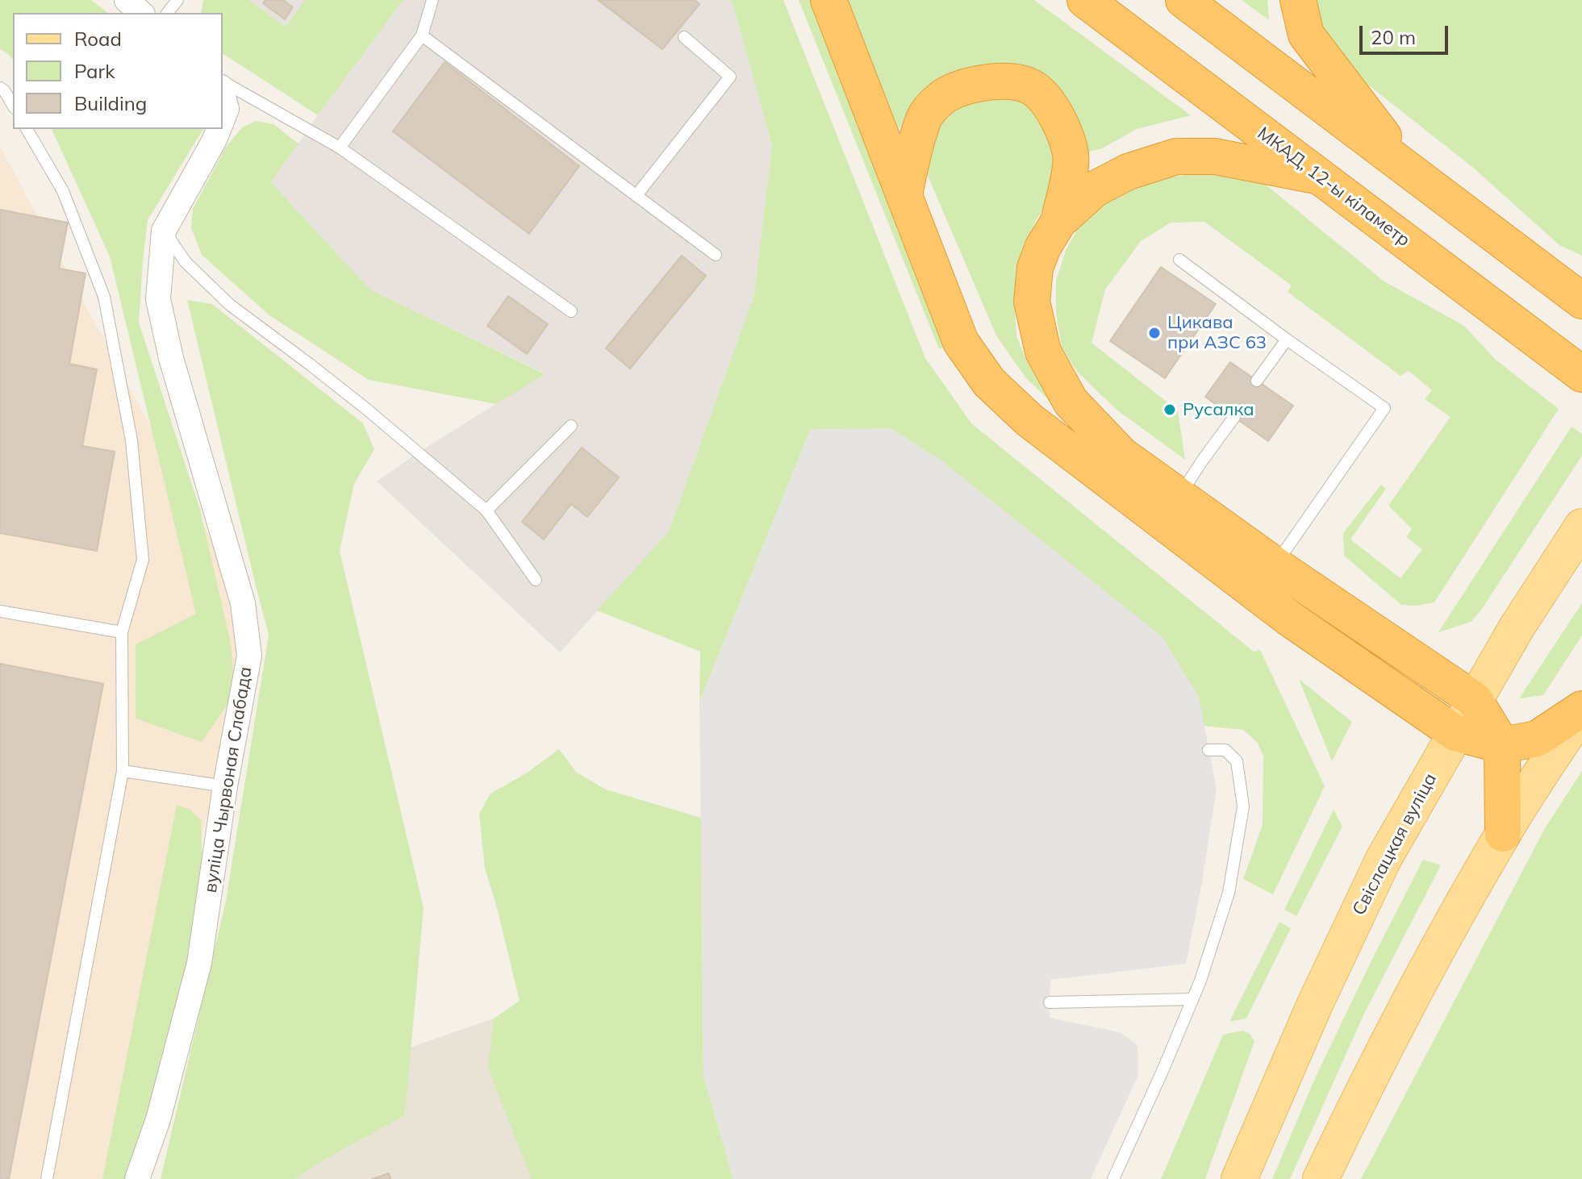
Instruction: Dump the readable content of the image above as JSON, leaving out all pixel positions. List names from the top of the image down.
{
  "streets": {
    "highway": ["МКАД, 12-ы кіламетр"],
    "main road": ["Свіслацкая вуліца"],
    "street": ["вуліца Чырвоная Слабада"]
  },
  "places": ["Цикава при АЗС 63", "Русалка"],
  "legend": ["Road", "Park", "Building"],
  "scale_bar": "20 m"
}
